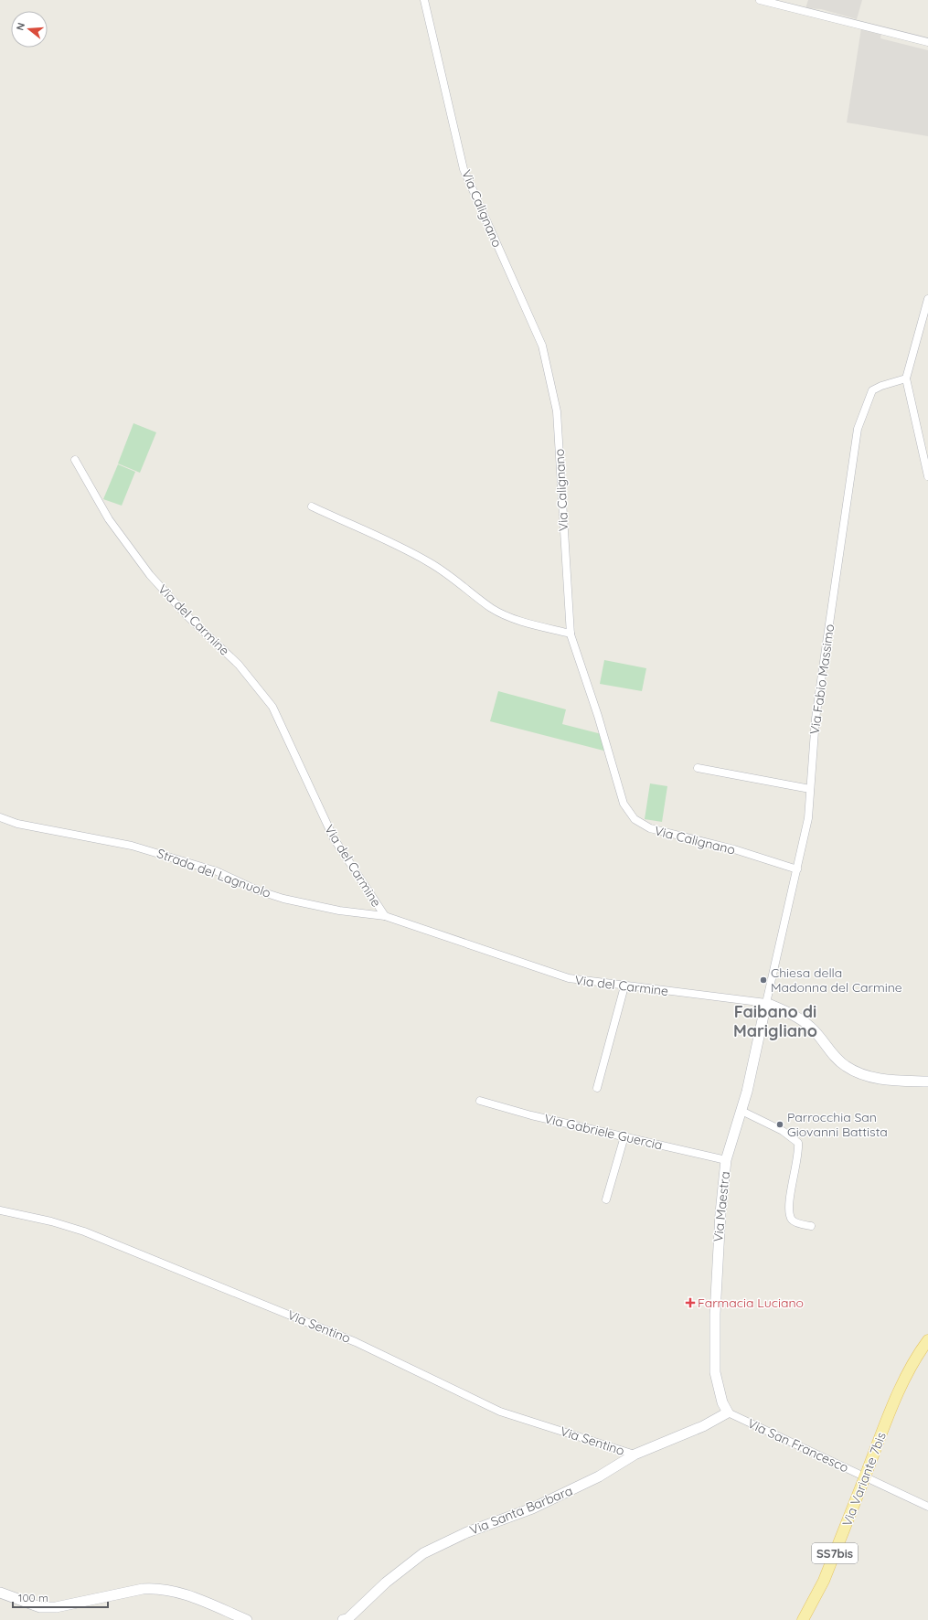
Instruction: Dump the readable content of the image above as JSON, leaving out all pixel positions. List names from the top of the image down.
{
  "streets": {
    "main road": ["Via Variante 7bis", "SS7bis"],
    "street": [
      "Via Calignano",
      "Via del Carmine",
      "Via Fabio Massimo",
      "Strada del Lagnuolo",
      "Via Gabriele Guercia",
      "Via Maestra",
      "Via Sentino",
      "Via San Francesco",
      "Via Santa Barbara"
    ]
  },
  "crossings": [
    ["Via Calignano", "Via Fabio Massimo"],
    ["Via del Carmine", "Via Fabio Massimo"],
    ["Via del Carmine", "Strada del Lagnuolo"],
    ["Via del Carmine", "Via Maestra"],
    ["Via Fabio Massimo", "Via Maestra"],
    ["Via Gabriele Guercia", "Via Maestra"],
    ["Via Maestra", "Via San Francesco"],
    ["Via Maestra", "Via Santa Barbara"],
    ["Via Sentino", "Via Santa Barbara"],
    ["Via San Francesco", "Via Santa Barbara"]
  ],
  "districts": ["Faibano di Marigliano"],
  "places": {
    "other": ["Chiesa della Madonna del Carmine", "Parrocchia San Giovanni Battista"],
    "health": ["Farmacia Luciano"]
  },
  "scale_bar": "100 m",
  "north": "left"
}
